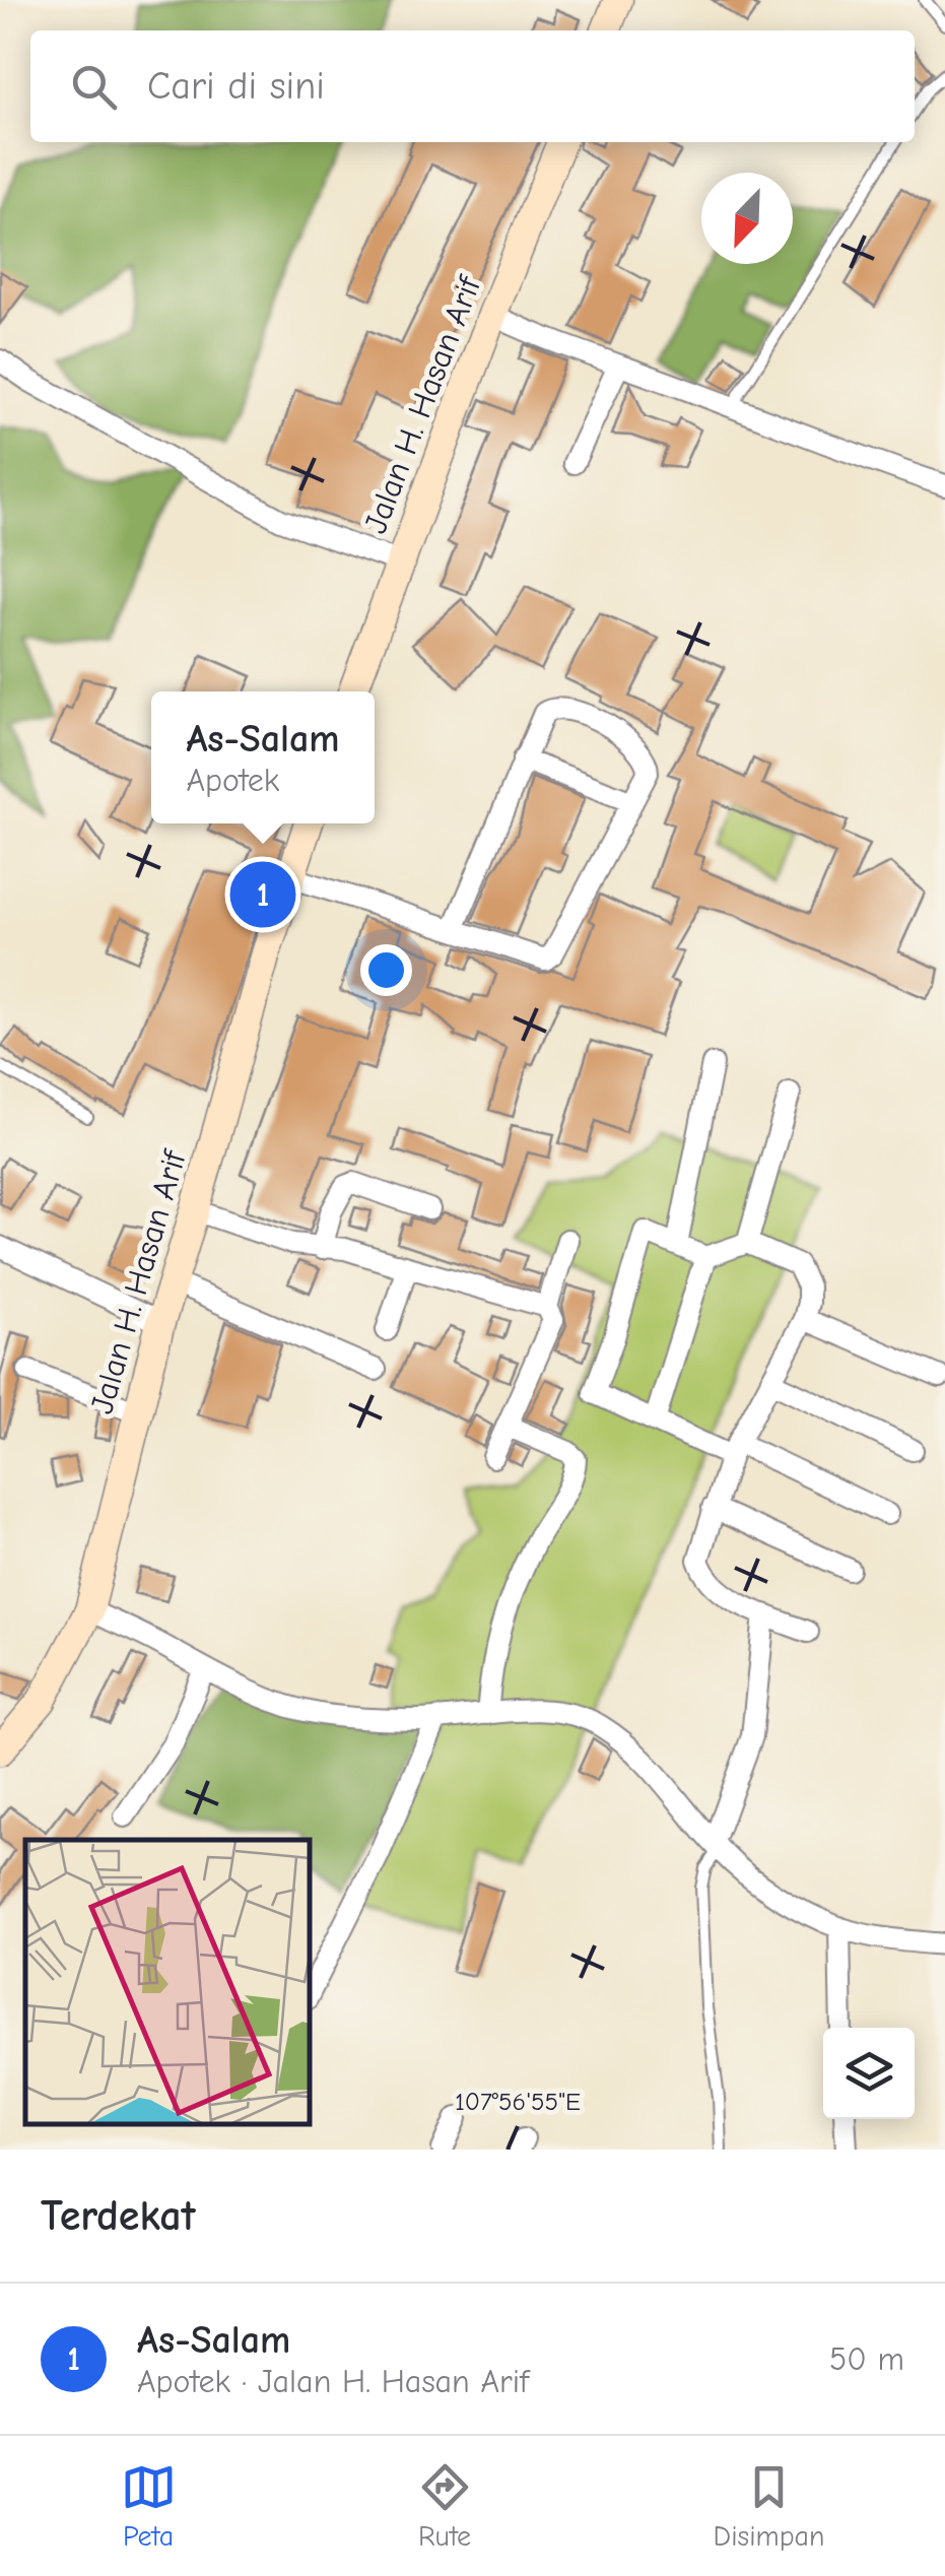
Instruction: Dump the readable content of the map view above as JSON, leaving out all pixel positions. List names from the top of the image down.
{
  "streets": {
    "main road": ["Jalan H. Hasan Arif"]
  },
  "north": "bottom left",
  "page": {
    "search": "Cari di sini",
    "popup": ["As-Salam", "Apotek"],
    "pins": "1",
    "heading": "Terdekat",
    "list": [
      {
        "mark": "1",
        "name": "As-Salam",
        "note": "Apotek · Jalan H. Hasan Arif",
        "value": "50 m"
      }
    ],
    "nav": ["Peta", "Rute", "Disimpan"]
  },
  "coordinates": ["107°56'55\"E"]
}
